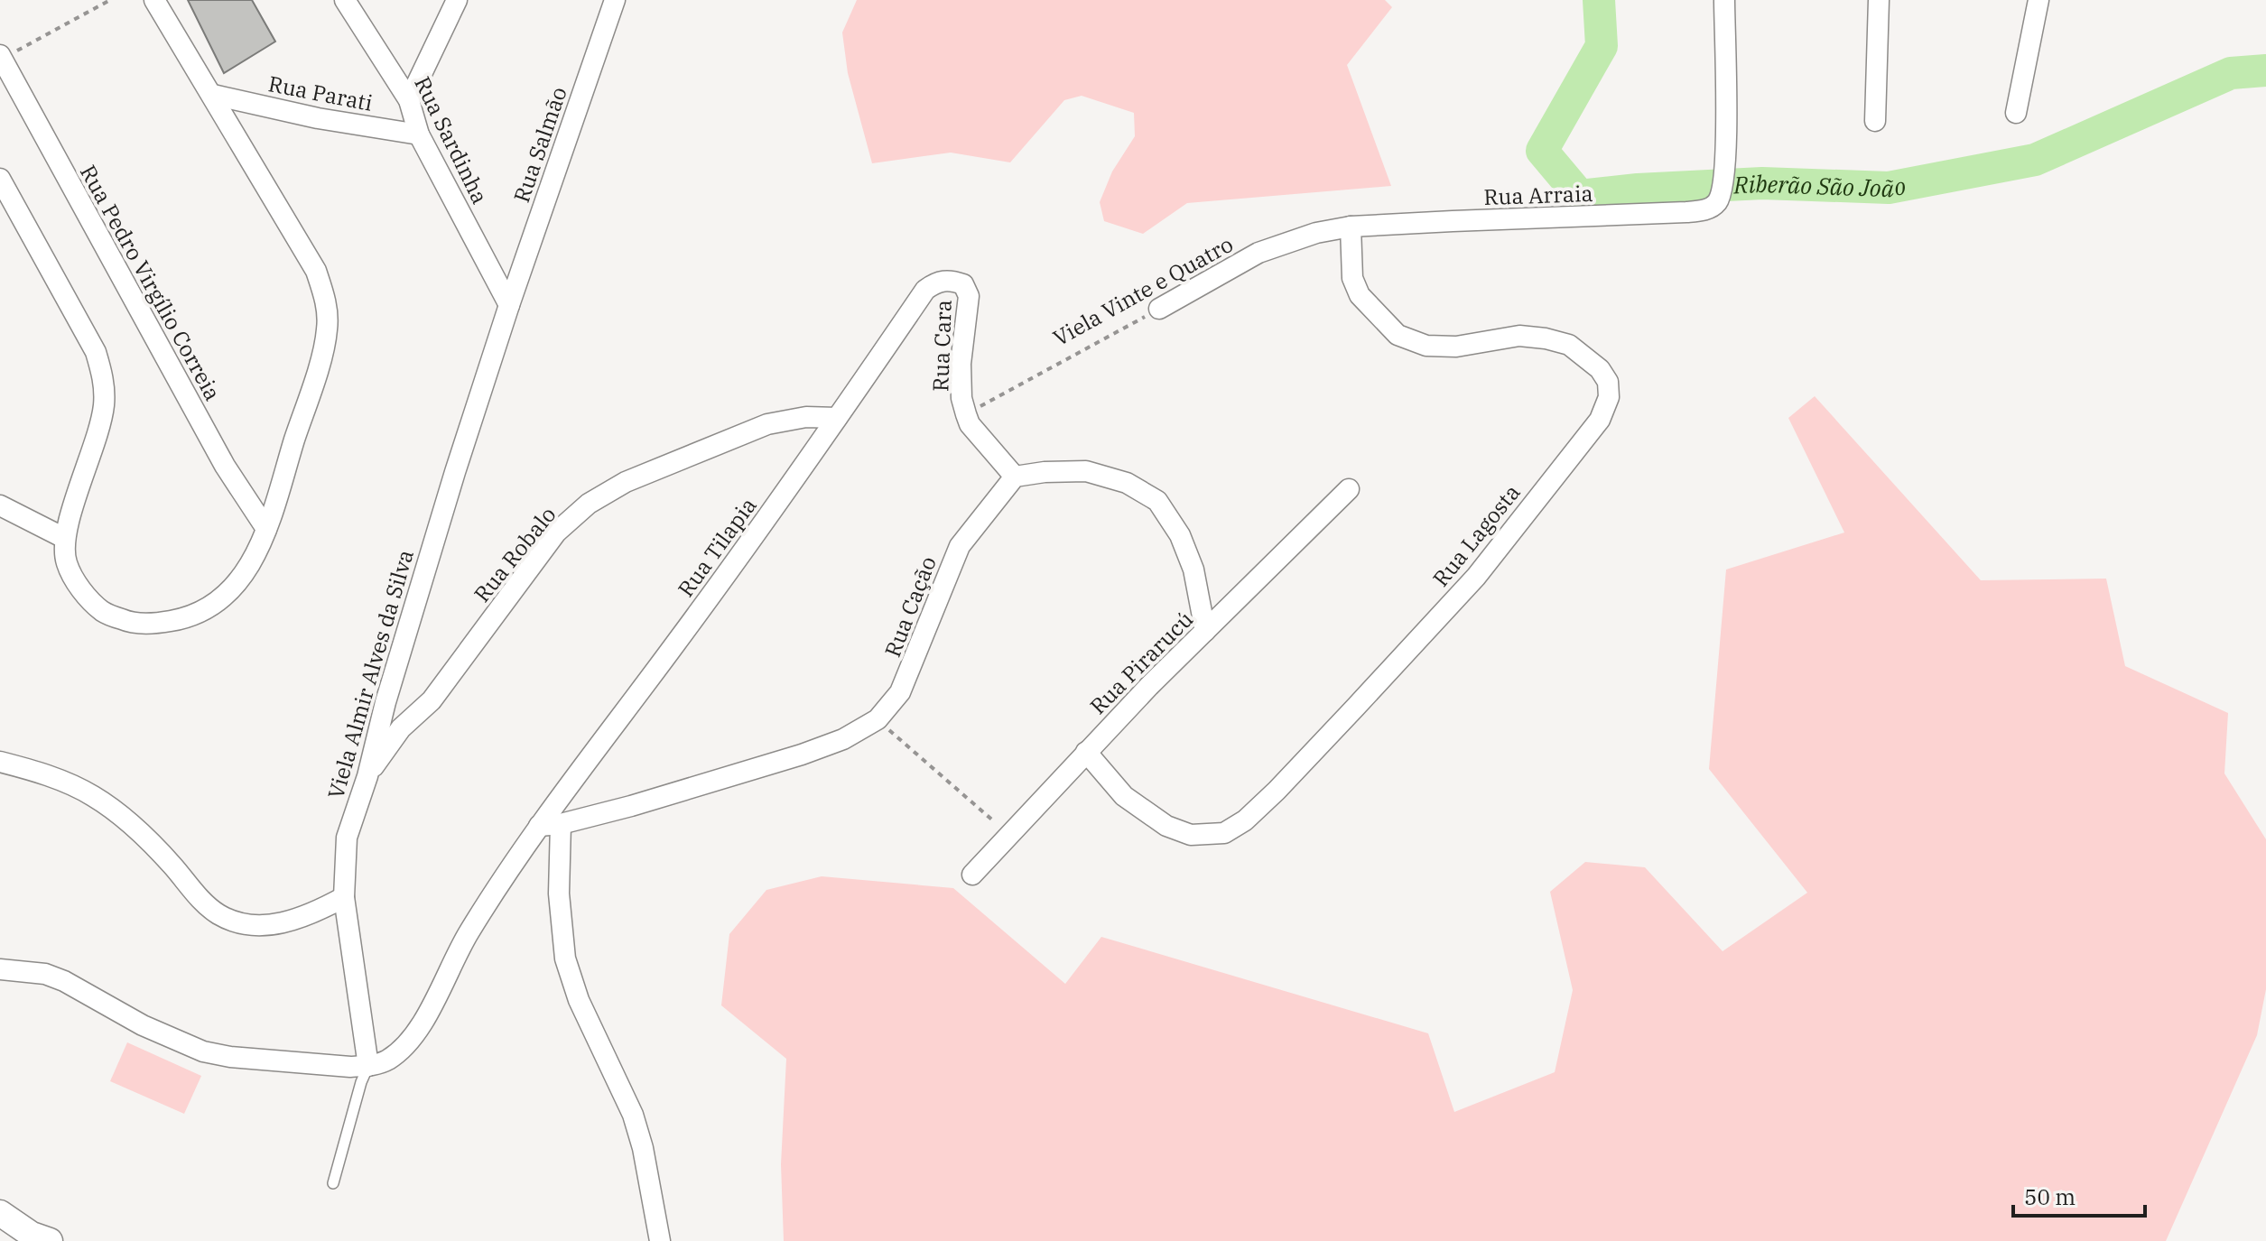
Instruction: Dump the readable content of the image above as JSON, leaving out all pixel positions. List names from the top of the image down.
{
  "streets": {
    "street": [
      "Rua Parati",
      "Rua Sardinha",
      "Rua Salmão",
      "Rua Arraia",
      "Rua Pedro Virgílio Correia",
      "Viela Vinte e Quatro",
      "Rua Cara",
      "Rua Lagosta",
      "Rua Tilapia",
      "Rua Robalo",
      "Rua Cação",
      "Rua Pirarucú",
      "Viela Almir Alves da Silva"
    ]
  },
  "crossings": [
    ["Rua Parati", "Rua Sardinha"],
    ["Rua Sardinha", "Rua Salmão"],
    ["Rua Sardinha", "Viela Almir Alves da Silva"],
    ["Rua Salmão", "Viela Almir Alves da Silva"],
    ["Rua Arraia", "Viela Vinte e Quatro"],
    ["Rua Arraia", "Rua Lagosta"],
    ["Viela Vinte e Quatro", "Rua Cara"],
    ["Viela Vinte e Quatro", "Rua Lagosta"],
    ["Rua Cara", "Rua Tilapia"],
    ["Rua Cara", "Rua Cação"],
    ["Rua Lagosta", "Rua Pirarucú"],
    ["Rua Tilapia", "Rua Robalo"],
    ["Rua Tilapia", "Rua Cação"],
    ["Rua Tilapia", "Viela Almir Alves da Silva"],
    ["Rua Robalo", "Viela Almir Alves da Silva"]
  ],
  "water": ["Riberão São João"],
  "scale_bar": "50 m"
}
